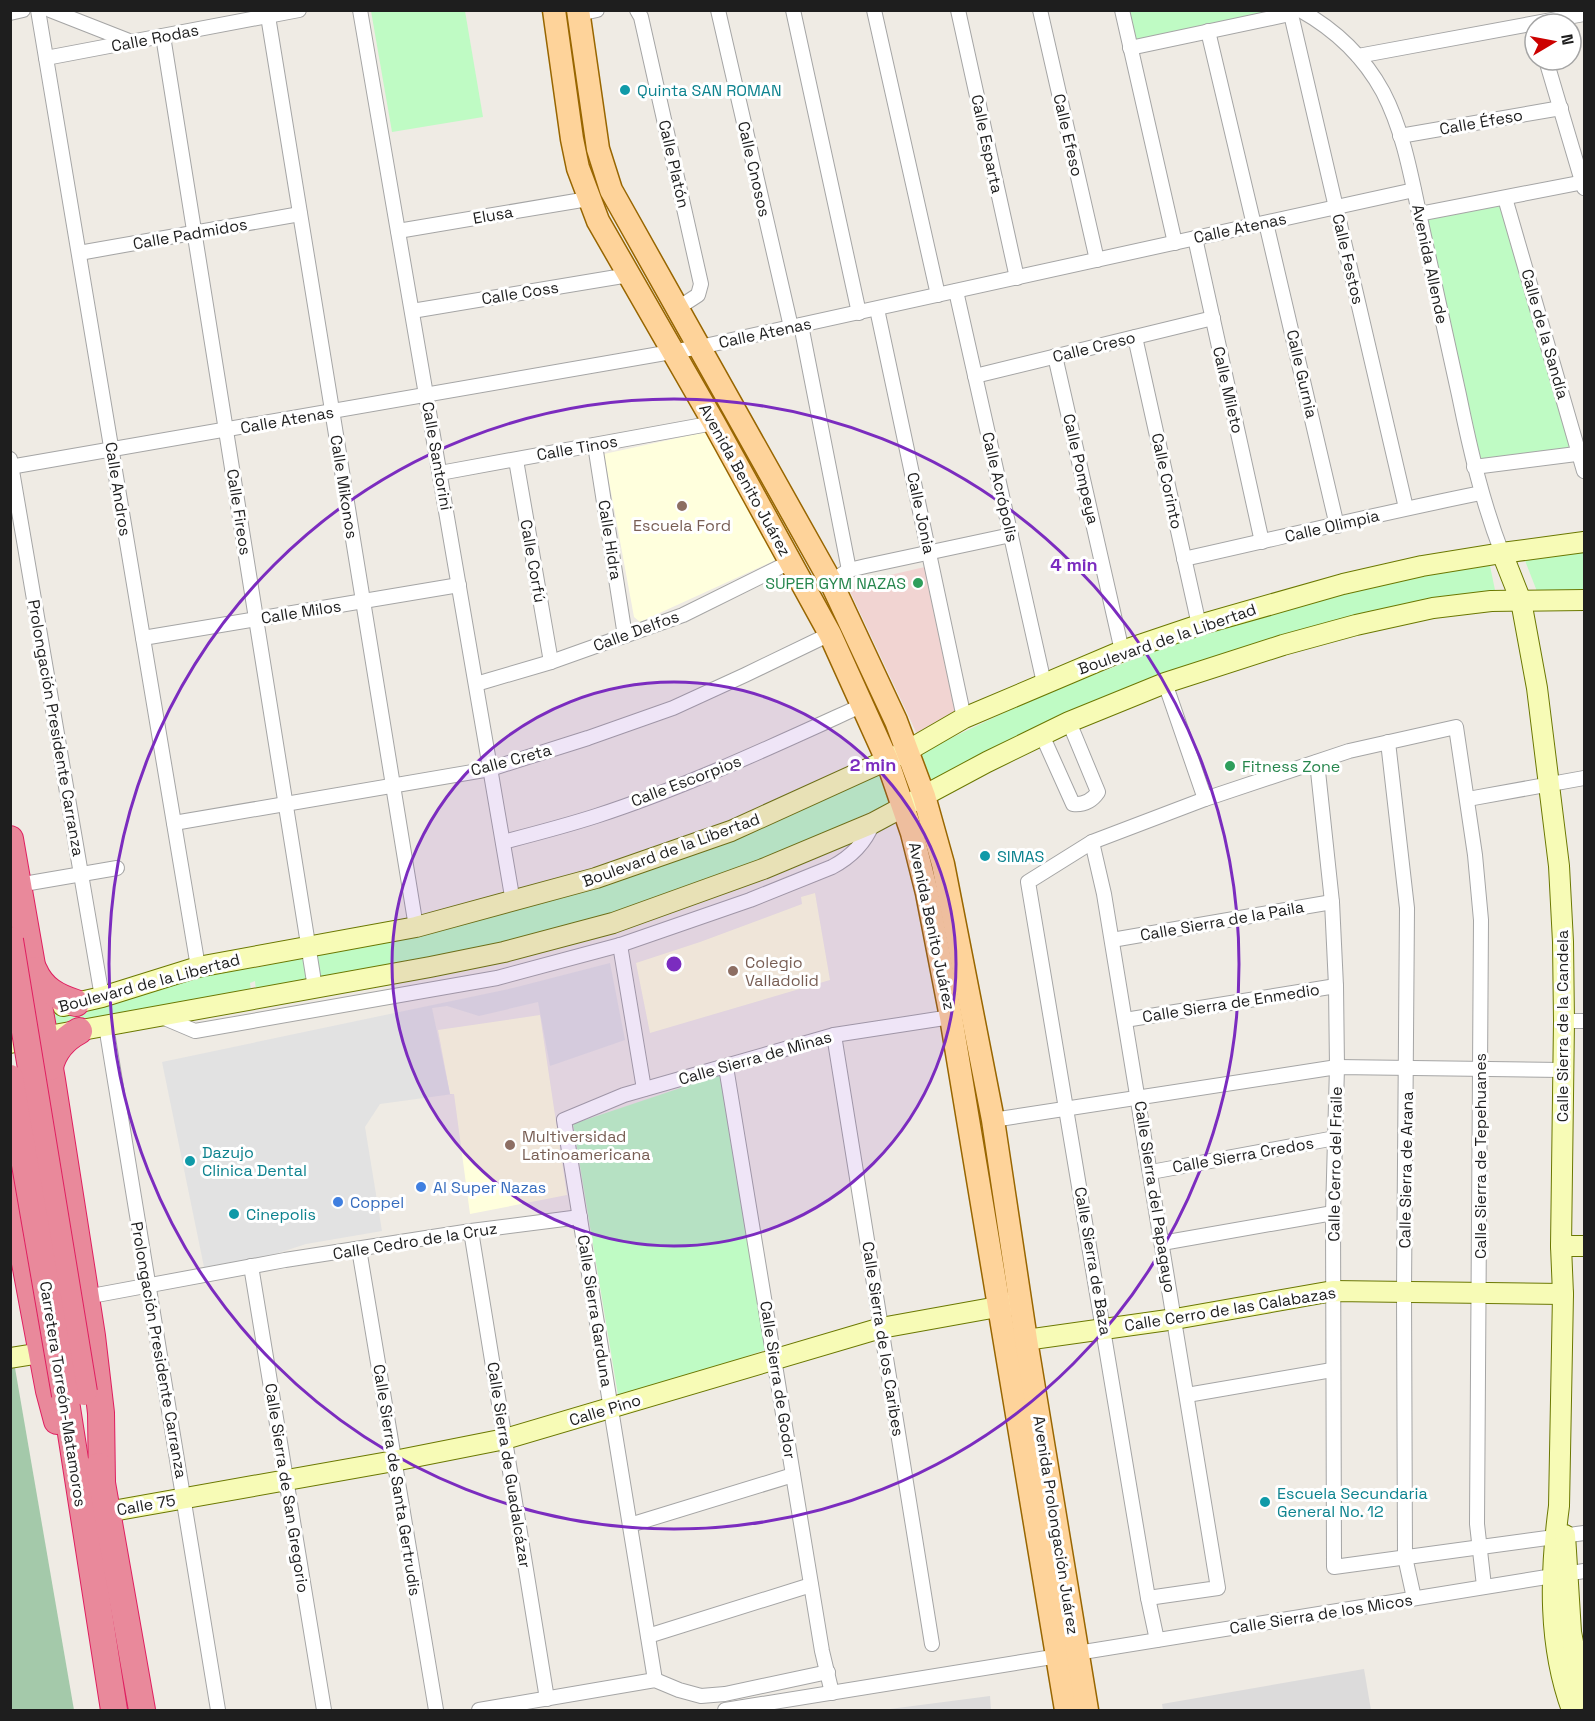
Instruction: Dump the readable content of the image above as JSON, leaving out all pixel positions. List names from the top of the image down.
{
  "streets": {
    "highway": ["Carretera Torreón-Matamoros"],
    "main road": [
      "Avenida Benito Juárez",
      "Boulevard de la Libertad",
      "Calle Sierra de la Candela",
      "Calle Cerro de las Calabazas",
      "Calle Pino",
      "Calle 75",
      "Avenida Prolongación Juárez"
    ],
    "street": [
      "Calle Rodas",
      "Calle Éfeso",
      "Calle Efeso",
      "Calle Esparta",
      "Calle Platón",
      "Calle Cnosos",
      "Elusa",
      "Calle Atenas",
      "Calle Padmidos",
      "Calle Festos",
      "Avenida Allende",
      "Calle Coss",
      "Calle de la Sandía",
      "Calle Creso",
      "Calle Gurnia",
      "Calle Mileto",
      "Calle Tinos",
      "Calle Santorini",
      "Calle Pompeya",
      "Calle Corinto",
      "Calle Mikonos",
      "Calle Acrópolis",
      "Calle Andros",
      "Calle Fireos",
      "Calle Jonia",
      "Calle Olimpia",
      "Calle Hidra",
      "Calle Corfú",
      "Calle Milos",
      "Calle Delfos",
      "Prolongación Presidente Carranza",
      "Calle Creta",
      "Calle Escorpios",
      "Calle Sierra de la Paila",
      "Calle Sierra de Enmedio",
      "Calle Sierra de Minas",
      "Calle Sierra Credos",
      "Calle Sierra de Tepehuanes",
      "Calle Cerro del Fraile",
      "Calle Sierra de Arana",
      "Calle Sierra del Papagayo",
      "Calle Cedro de la Cruz",
      "Calle Sierra de Baza",
      "Calle Sierra Garduna",
      "Calle Sierra de los Caribes",
      "Calle Sierra de Godor",
      "Calle Sierra de Guadalcázar",
      "Calle Sierra de Santa Gertrudis",
      "Calle Sierra de San Gregorio",
      "Calle Sierra de los Micos"
    ]
  },
  "crossings": [
    ["Calle Rodas", "Calle Mikonos"],
    ["Calle Rodas", "Calle Andros"],
    ["Calle Rodas", "Calle Fireos"],
    ["Calle Éfeso", "Avenida Allende"],
    ["Calle Efeso", "Calle Atenas"],
    ["Calle Esparta", "Calle Atenas"],
    ["Calle Platón", "Avenida Benito Juárez"],
    ["Calle Cnosos", "Calle Atenas"],
    ["Calle Cnosos", "Avenida Benito Juárez"],
    ["Elusa", "Calle Santorini"],
    ["Elusa", "Avenida Benito Juárez"],
    ["Calle Atenas", "Calle Festos"],
    ["Calle Atenas", "Avenida Allende"],
    ["Calle Atenas", "Calle Gurnia"],
    ["Calle Atenas", "Calle Mileto"],
    ["Calle Atenas", "Calle Santorini"],
    ["Calle Atenas", "Avenida Benito Juárez"],
    ["Calle Atenas", "Calle Mikonos"],
    ["Calle Atenas", "Calle Acrópolis"],
    ["Calle Atenas", "Calle Andros"],
    ["Calle Atenas", "Calle Fireos"],
    ["Calle Atenas", "Calle Jonia"],
    ["Calle Atenas", "Prolongación Presidente Carranza"],
    ["Calle Padmidos", "Calle Mikonos"],
    ["Calle Padmidos", "Calle Andros"],
    ["Calle Padmidos", "Calle Fireos"],
    ["Calle Festos", "Avenida Allende"],
    ["Calle Festos", "Calle Olimpia"],
    ["Avenida Allende", "Calle Olimpia"],
    ["Avenida Allende", "Boulevard de la Libertad"],
    ["Avenida Allende", "Calle Sierra de la Candela"],
    ["Calle Coss", "Calle Santorini"],
    ["Calle Coss", "Avenida Benito Juárez"],
    ["Calle Creso", "Calle Mileto"],
    ["Calle Creso", "Calle Pompeya"],
    ["Calle Creso", "Calle Corinto"],
    ["Calle Creso", "Calle Acrópolis"],
    ["Calle Gurnia", "Calle Olimpia"],
    ["Calle Mileto", "Calle Olimpia"],
    ["Calle Tinos", "Calle Santorini"],
    ["Calle Tinos", "Avenida Benito Juárez"],
    ["Calle Tinos", "Calle Hidra"],
    ["Calle Tinos", "Calle Corfú"],
    ["Calle Santorini", "Calle Milos"],
    ["Calle Santorini", "Calle Delfos"],
    ["Calle Santorini", "Boulevard de la Libertad"],
    ["Calle Santorini", "Calle Creta"],
    ["Calle Santorini", "Calle Escorpios"],
    ["Calle Pompeya", "Boulevard de la Libertad"],
    ["Avenida Benito Juárez", "Calle Delfos"],
    ["Avenida Benito Juárez", "Boulevard de la Libertad"],
    ["Avenida Benito Juárez", "Calle Creta"],
    ["Avenida Benito Juárez", "Calle Escorpios"],
    ["Avenida Benito Juárez", "Calle Sierra de Minas"],
    ["Avenida Benito Juárez", "Calle Cerro de las Calabazas"],
    ["Avenida Benito Juárez", "Calle Pino"],
    ["Avenida Benito Juárez", "Avenida Prolongación Juárez"],
    ["Calle Corinto", "Calle Olimpia"],
    ["Calle Corinto", "Boulevard de la Libertad"],
    ["Calle Mikonos", "Calle Milos"],
    ["Calle Mikonos", "Boulevard de la Libertad"],
    ["Calle Mikonos", "Calle Creta"],
    ["Calle Acrópolis", "Boulevard de la Libertad"],
    ["Calle Andros", "Calle Milos"],
    ["Calle Andros", "Boulevard de la Libertad"],
    ["Calle Andros", "Calle Creta"],
    ["Calle Fireos", "Calle Milos"],
    ["Calle Fireos", "Boulevard de la Libertad"],
    ["Calle Fireos", "Calle Creta"],
    ["Calle Jonia", "Boulevard de la Libertad"],
    ["Calle Hidra", "Calle Delfos"],
    ["Calle Corfú", "Calle Delfos"],
    ["Boulevard de la Libertad", "Prolongación Presidente Carranza"],
    ["Boulevard de la Libertad", "Calle Sierra de la Candela"],
    ["Prolongación Presidente Carranza", "Calle Cedro de la Cruz"],
    ["Prolongación Presidente Carranza", "Calle Pino"],
    ["Prolongación Presidente Carranza", "Calle 75"],
    ["Calle Sierra de la Paila", "Calle Cerro del Fraile"],
    ["Calle Sierra de la Paila", "Calle Sierra del Papagayo"],
    ["Calle Sierra de Enmedio", "Calle Cerro del Fraile"],
    ["Calle Sierra de Enmedio", "Calle Sierra del Papagayo"],
    ["Calle Sierra de la Candela", "Calle Cerro de las Calabazas"],
    ["Calle Sierra de la Candela", "Calle Sierra de los Micos"],
    ["Calle Sierra de Minas", "Calle Sierra Garduna"],
    ["Calle Sierra de Minas", "Calle Sierra de los Caribes"],
    ["Calle Sierra de Minas", "Calle Sierra de Godor"],
    ["Calle Sierra Credos", "Calle Cerro del Fraile"],
    ["Calle Sierra Credos", "Calle Sierra del Papagayo"],
    ["Calle Sierra de Tepehuanes", "Calle Sierra de Arana"],
    ["Calle Sierra de Tepehuanes", "Calle Cerro de las Calabazas"],
    ["Calle Sierra de Tepehuanes", "Calle Sierra de los Micos"],
    ["Calle Cerro del Fraile", "Calle Sierra de Arana"],
    ["Calle Cerro del Fraile", "Calle Cerro de las Calabazas"],
    ["Calle Sierra de Arana", "Calle Cerro de las Calabazas"],
    ["Calle Sierra de Arana", "Calle Sierra de los Micos"],
    ["Calle Sierra del Papagayo", "Calle Sierra de Baza"],
    ["Calle Sierra del Papagayo", "Calle Cerro de las Calabazas"],
    ["Calle Cedro de la Cruz", "Calle Sierra Garduna"],
    ["Calle Cedro de la Cruz", "Calle Sierra de Guadalcázar"],
    ["Calle Cedro de la Cruz", "Calle Sierra de Santa Gertrudis"],
    ["Calle Cedro de la Cruz", "Calle Sierra de San Gregorio"],
    ["Calle Sierra de Baza", "Calle Cerro de las Calabazas"],
    ["Calle Sierra de Baza", "Calle Sierra de los Micos"],
    ["Calle Cerro de las Calabazas", "Avenida Prolongación Juárez"],
    ["Calle Sierra Garduna", "Calle Pino"],
    ["Calle Sierra de los Caribes", "Calle Pino"],
    ["Calle Sierra de Godor", "Calle Pino"],
    ["Calle Sierra de Godor", "Calle Sierra de los Micos"],
    ["Calle Pino", "Calle Sierra de Guadalcázar"],
    ["Calle Pino", "Calle Sierra de Santa Gertrudis"],
    ["Calle Pino", "Calle Sierra de San Gregorio"],
    ["Calle Pino", "Calle 75"],
    ["Avenida Prolongación Juárez", "Calle Sierra de los Micos"]
  ],
  "places": [
    "Quinta SAN ROMAN",
    "Escuela Ford",
    "SUPER GYM NAZAS",
    "Fitness Zone",
    "SIMAS",
    "Colegio Valladolid",
    "Multiversidad Latinoamericana",
    "Dazujo Clinica Dental",
    "Al Super Nazas",
    "Coppel",
    "Cinepolis",
    "Escuela Secundaria General No. 12"
  ],
  "north": "right",
  "rings": ["4 min", "2 min"]
}
